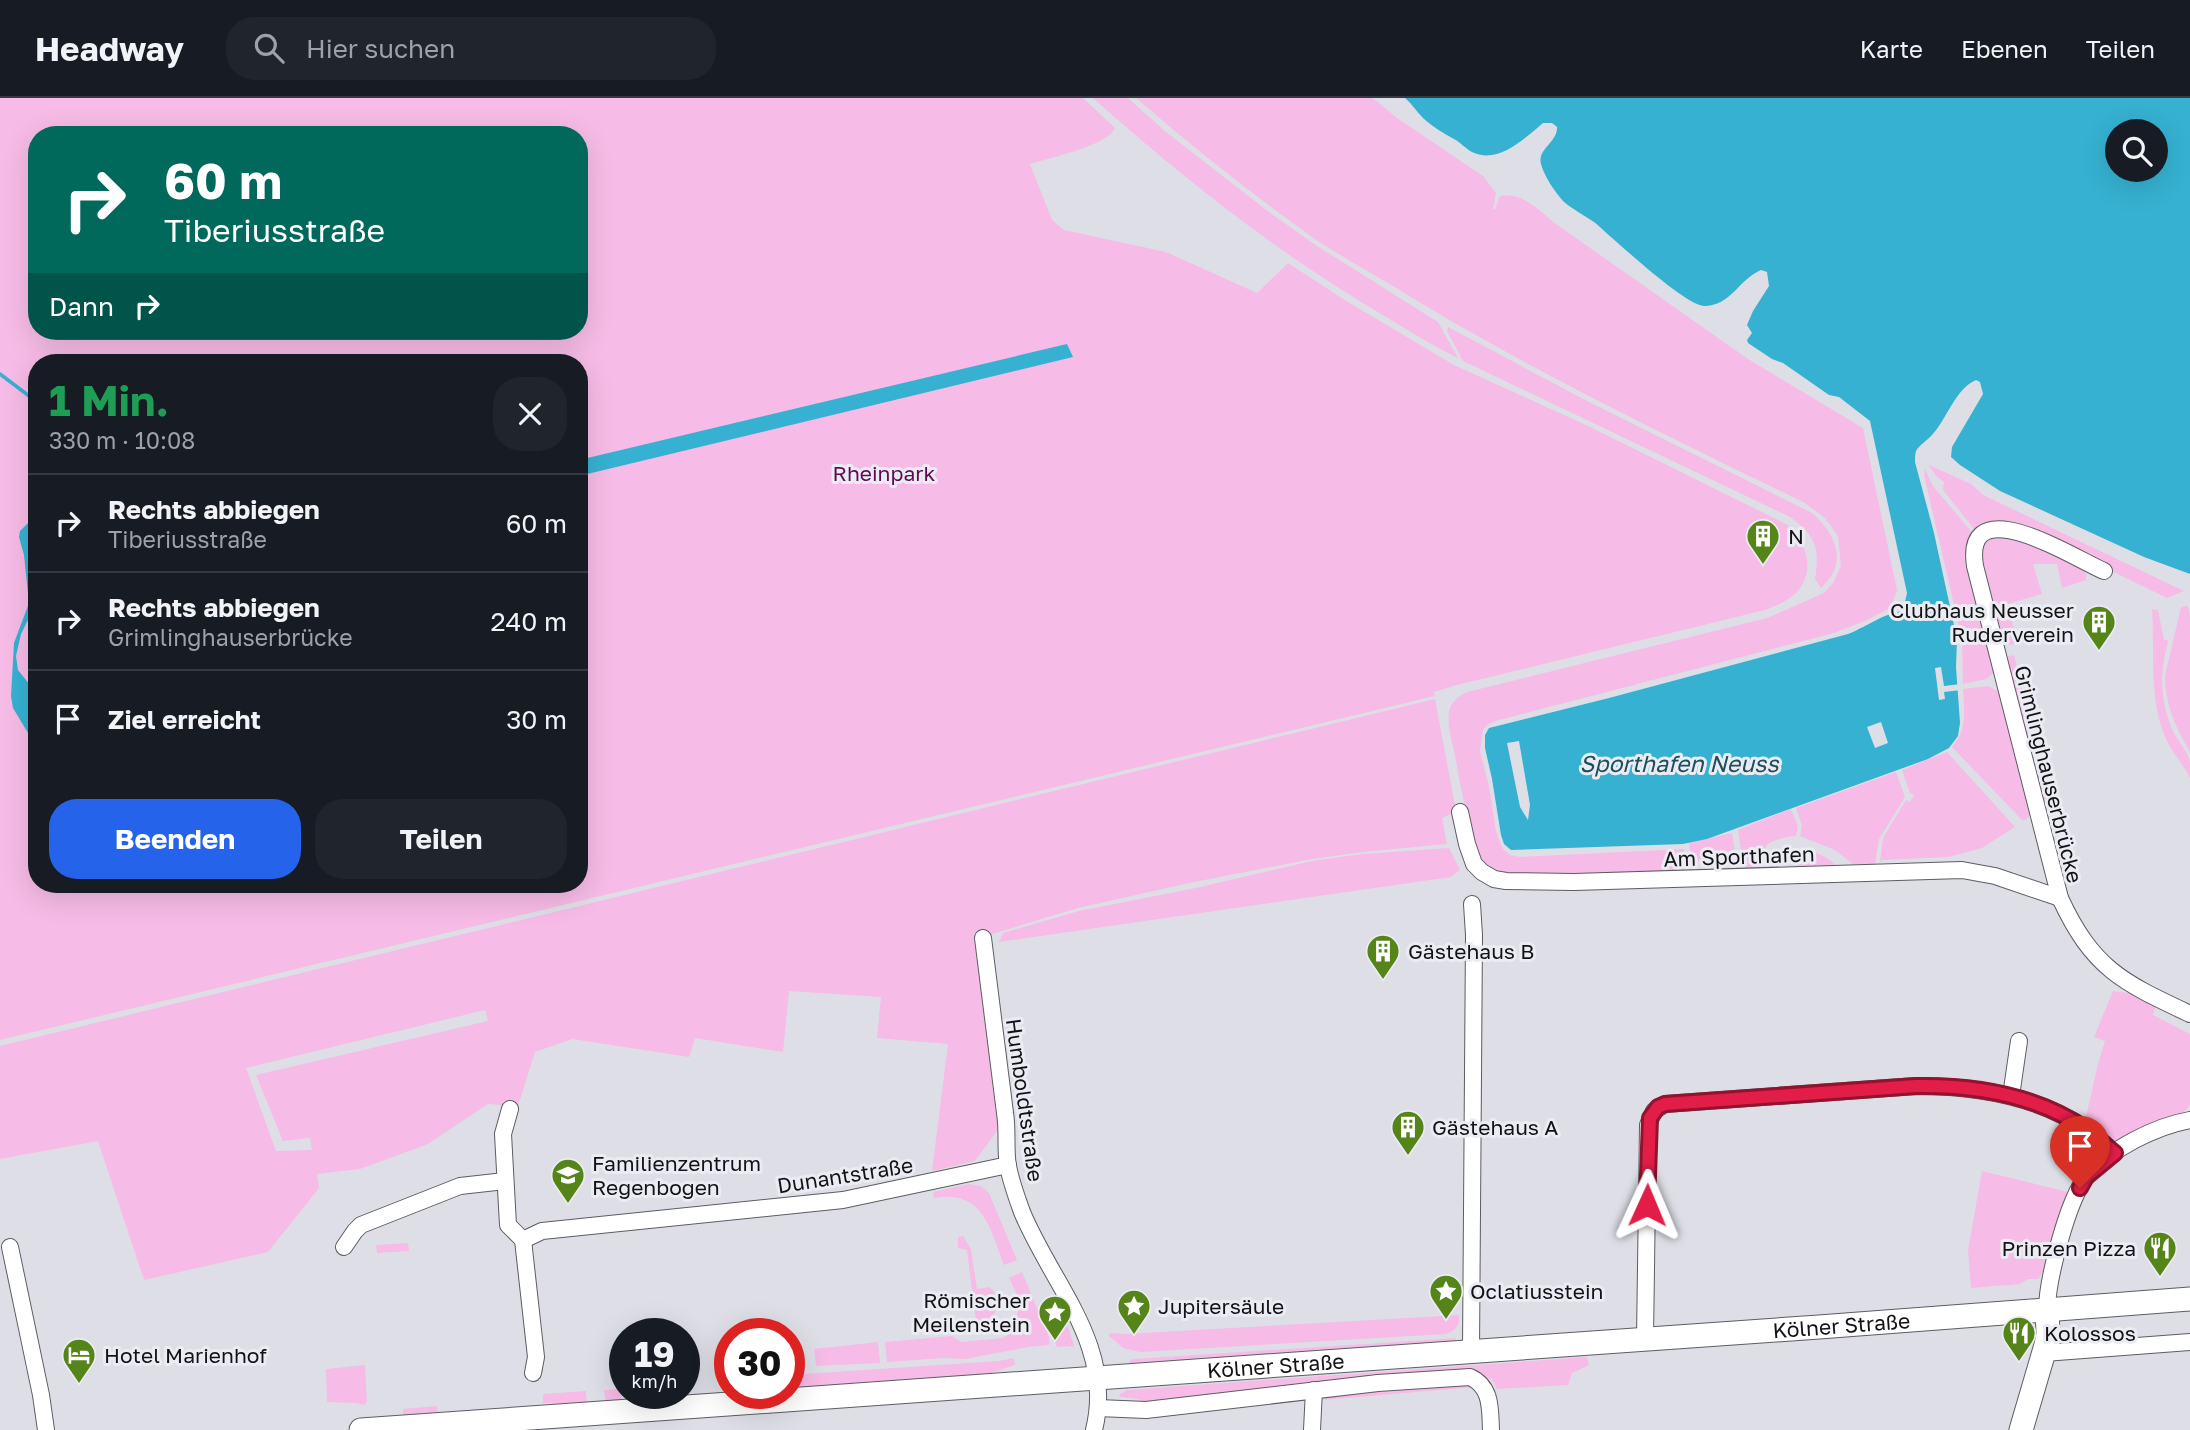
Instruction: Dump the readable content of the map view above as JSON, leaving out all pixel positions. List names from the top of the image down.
{
  "streets": {
    "main road": ["Kölner Straße"],
    "street": [
      "Grimlinghauserbrücke",
      "Am Sporthafen",
      "Humboldtstraße",
      "Dunantstraße"
    ]
  },
  "crossings": [
    ["Grimlinghauserbrücke", "Am Sporthafen"],
    ["Humboldtstraße", "Dunantstraße"],
    ["Humboldtstraße", "Kölner Straße"]
  ],
  "water": ["Sporthafen Neuss"],
  "parks": ["Rheinpark"],
  "places": {
    "building": [
      "N",
      "Clubhaus Neusser Ruderverein",
      "Gästehaus B",
      "Gästehaus A"
    ],
    "school or university": ["Familienzentrum Regenbogen"],
    "restaurant": ["Prinzen Pizza", "Kolossos"],
    "place": ["Oclatiusstein", "Jupitersäule", "Römischer Meilenstein"],
    "hotel": ["Hotel Marienhof"]
  },
  "page": {
    "header": "Headway",
    "search": "Hier suchen",
    "nav": ["Karte", "Ebenen", "Teilen"],
    "turn": ["60 m", "Tiberiusstraße"],
    "then": "Dann",
    "heading": ["1 Min.", "330 m · 10:08"],
    "list": [
      {
        "name": "Rechts abbiegen",
        "note": "Tiberiusstraße",
        "value": "60 m"
      },
      {
        "name": "Rechts abbiegen",
        "note": "Grimlinghauserbrücke",
        "value": "240 m"
      },
      {
        "name": "Ziel erreicht",
        "value": "30 m"
      }
    ],
    "buttons": ["Beenden", "Teilen"],
    "speed": "19 km/h",
    "limit": "30"
  }
}
